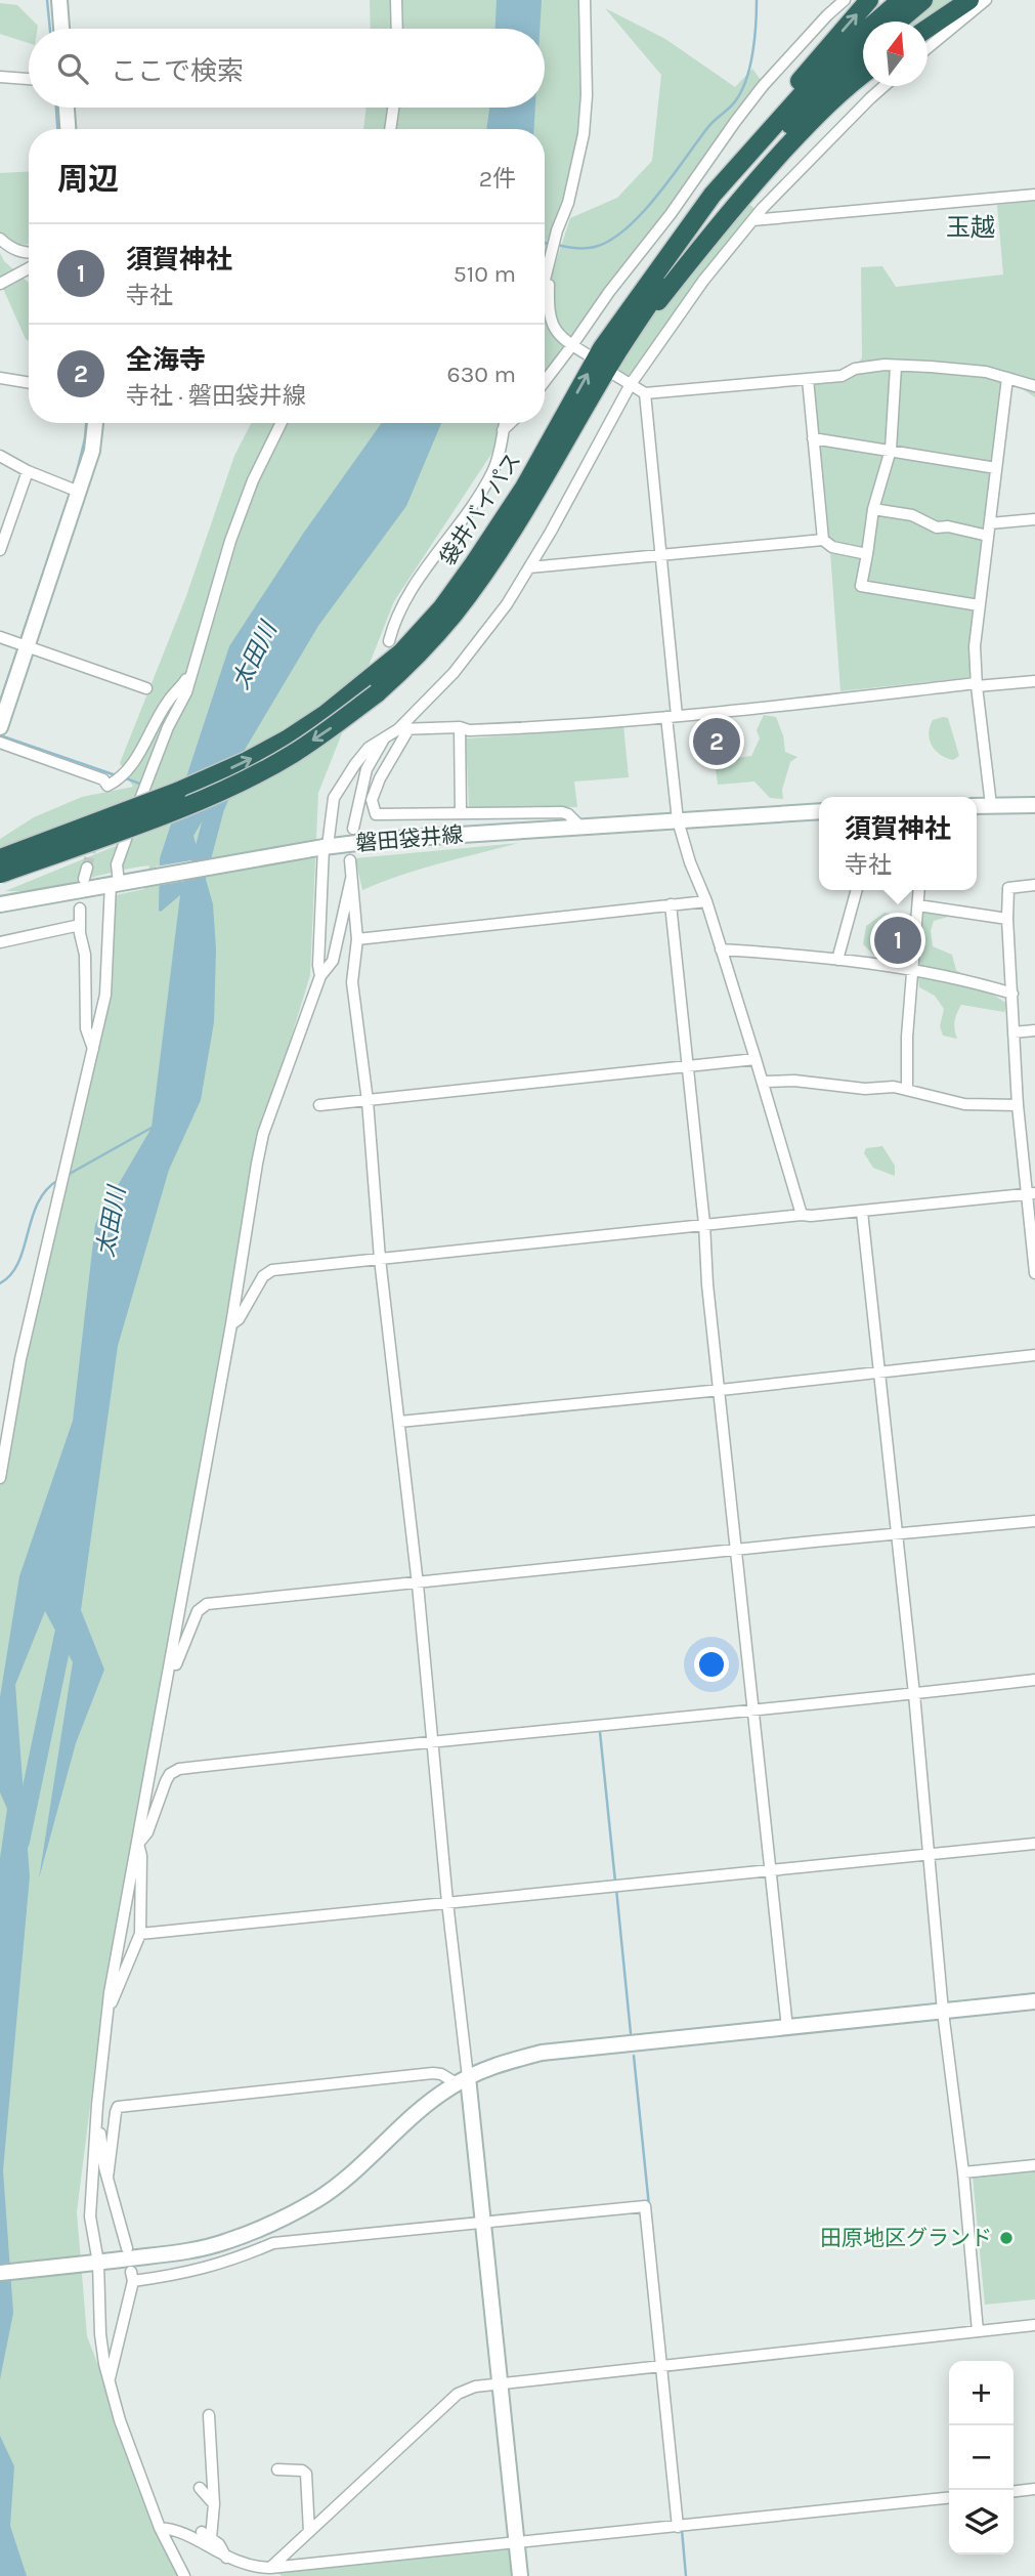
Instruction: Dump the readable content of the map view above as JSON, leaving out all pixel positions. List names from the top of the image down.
{
  "streets": {
    "highway": ["袋井バイパス"],
    "street": ["磐田袋井線"]
  },
  "districts": ["玉越"],
  "water": ["太田川"],
  "places": ["田原地区グランド"],
  "north": "top",
  "page": {
    "search": "ここで検索",
    "heading": ["周辺", "2件"],
    "list": [
      {
        "mark": "1",
        "name": "須賀神社",
        "note": "寺社",
        "value": "510 m"
      },
      {
        "mark": "2",
        "name": "全海寺",
        "note": "寺社 · 磐田袋井線",
        "value": "630 m"
      }
    ],
    "pins": ["2", "1"],
    "popup": ["須賀神社", "寺社"],
    "map_buttons": ["+", "−"]
  }
}
